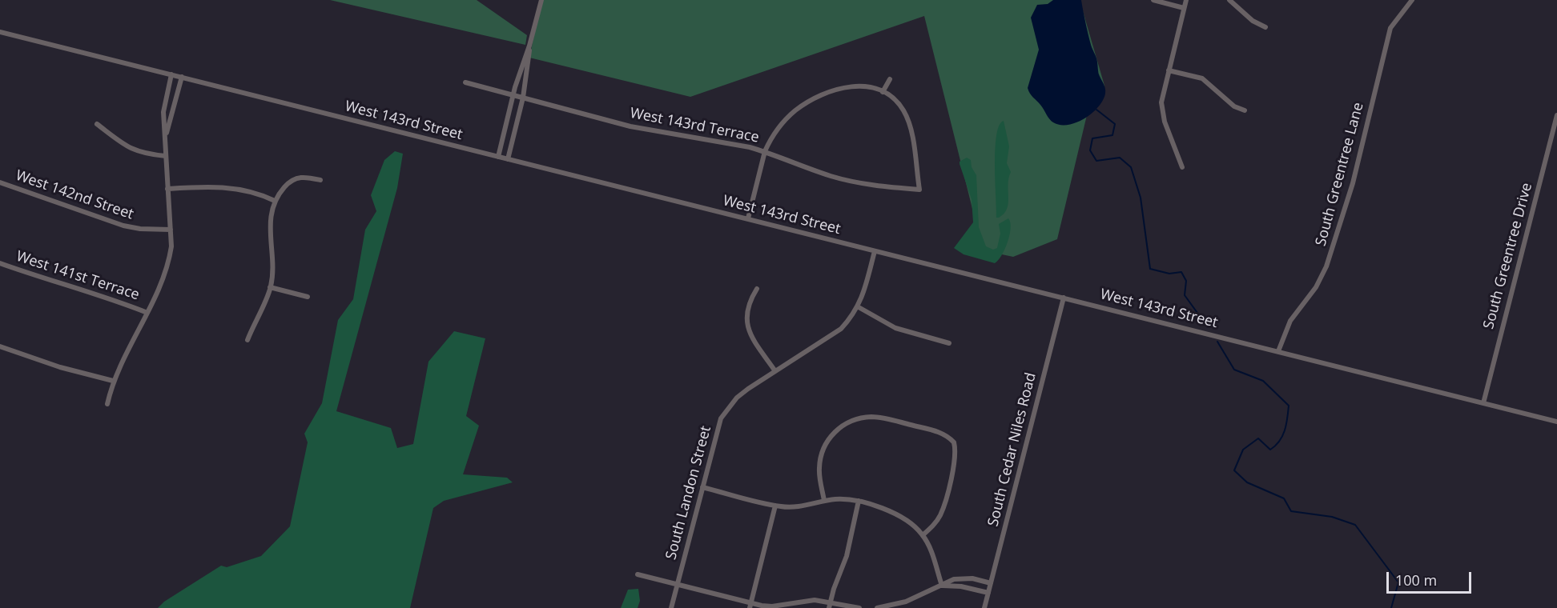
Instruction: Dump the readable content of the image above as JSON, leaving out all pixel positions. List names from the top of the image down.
{
  "streets": {
    "street": [
      "West 143rd Street",
      "West 143rd Terrace",
      "South Greentree Lane",
      "West 142nd Street",
      "South Greentree Drive",
      "West 141st Terrace",
      "South Cedar Niles Road",
      "South Landon Street"
    ]
  },
  "crossings": [
    ["West 143rd Street", "South Greentree Lane"],
    ["West 143rd Street", "South Greentree Drive"],
    ["West 143rd Street", "South Cedar Niles Road"],
    ["West 143rd Street", "South Landon Street"]
  ],
  "scale_bar": "100 m"
}
